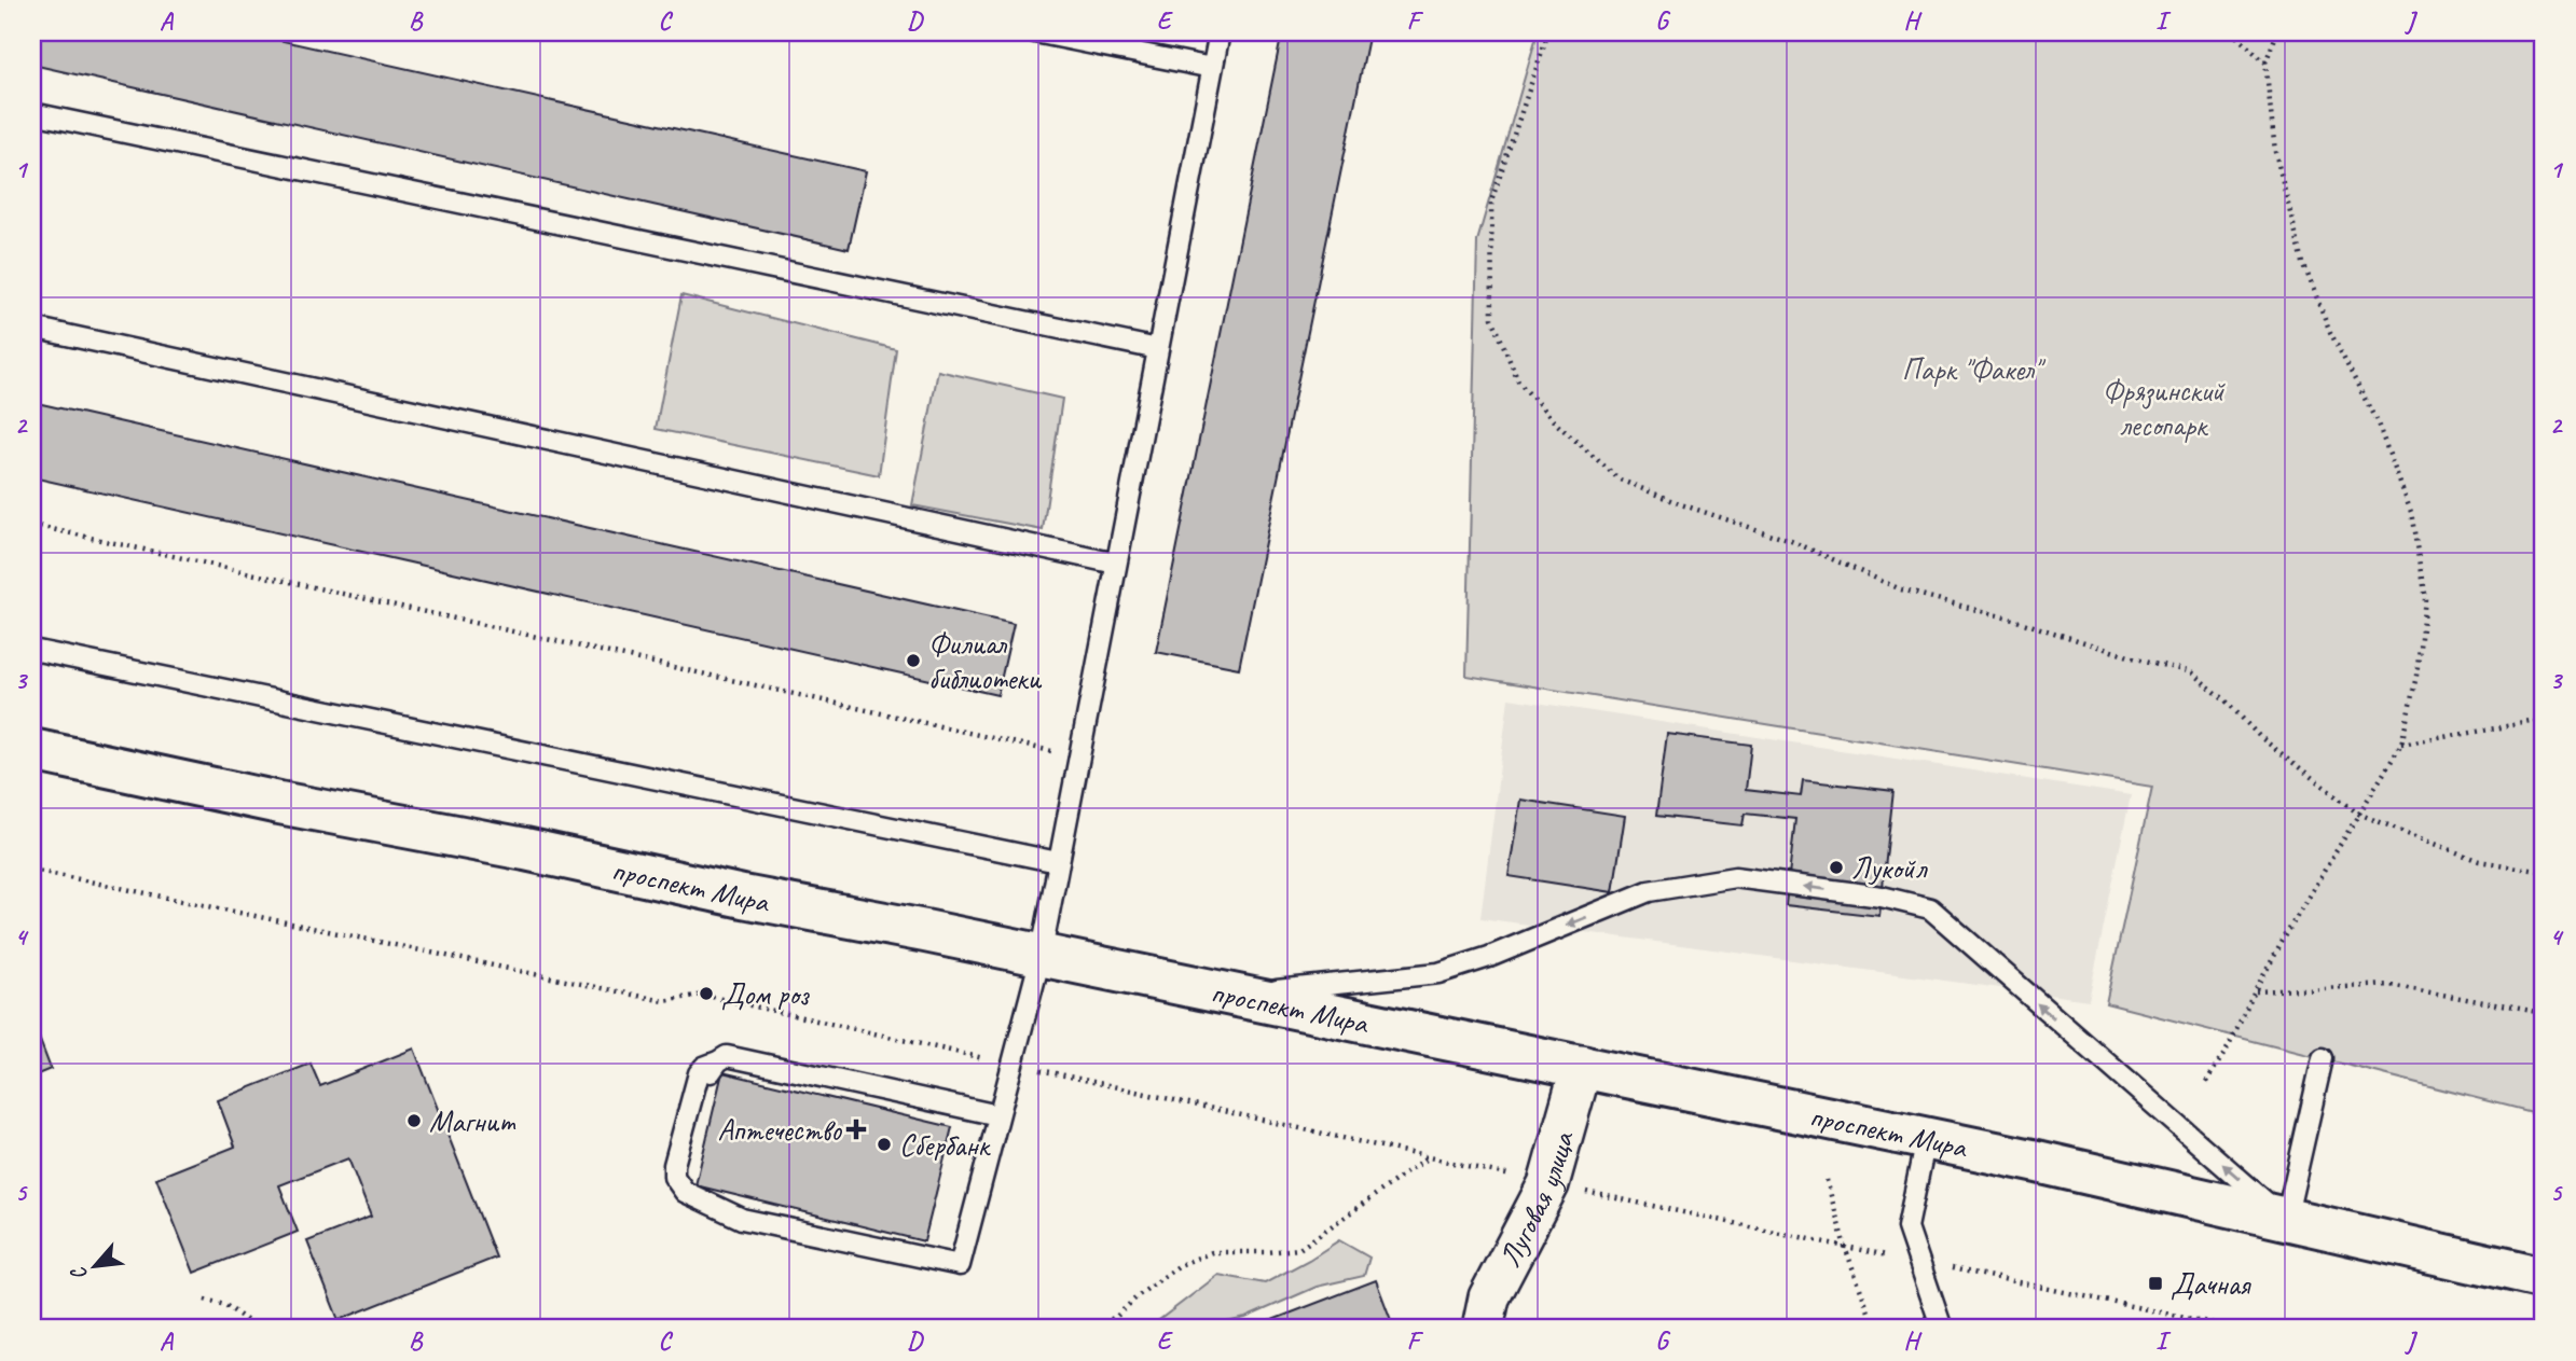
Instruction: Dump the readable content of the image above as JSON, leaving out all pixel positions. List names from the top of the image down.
{
  "streets": {
    "main road": ["проспект Мира"],
    "street": ["Луговая улица"]
  },
  "crossings": [
    ["проспект Мира", "Луговая улица"]
  ],
  "parks": ["Парк \"Факел\"", "Фрязинский лесопарк"],
  "places": {
    "other": [
      "Филиал библиотеки",
      "Лукойл",
      "Дом роз",
      "Магнит",
      "Сбербанк"
    ],
    "health": ["Аптечество"],
    "transit": ["Дачная"]
  },
  "north": "bottom left",
  "grid": {
    "columns": [
      "A",
      "B",
      "C",
      "D",
      "E",
      "F",
      "G",
      "H",
      "I",
      "J"
    ],
    "rows": [
      "1",
      "2",
      "3",
      "4",
      "5"
    ]
  }
}
